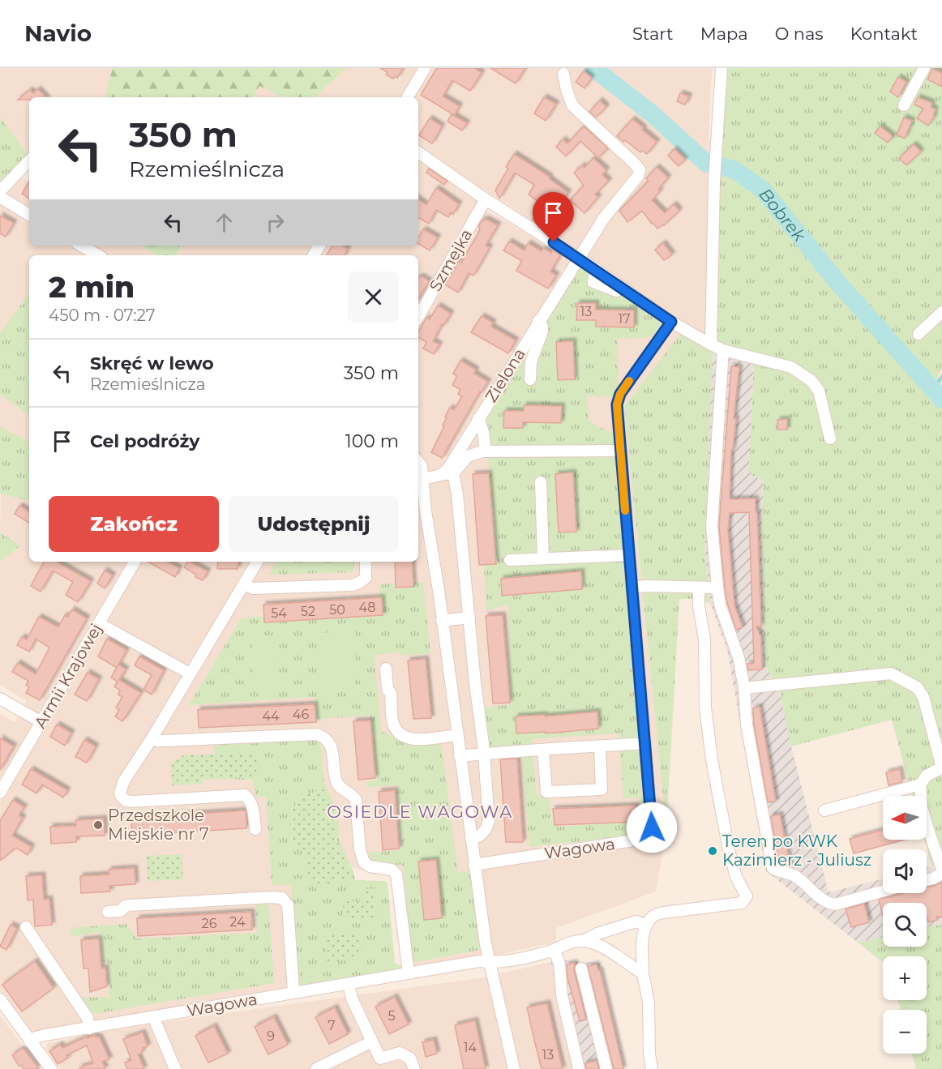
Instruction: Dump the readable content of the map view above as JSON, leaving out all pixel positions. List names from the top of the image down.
{
  "streets": {
    "street": [
      "Szmejka",
      "Zielona",
      "Armii Krajowej",
      "Wagowa"
    ]
  },
  "districts": ["OSIEDLE WAGOWA"],
  "water": ["Bobrek"],
  "places": ["Przedszkole Miejskie nr 7", "Teren po KWK Kazimierz - Juliusz"],
  "house_numbers": [
    "13",
    "17",
    "48",
    "50",
    "52",
    "54",
    "46",
    "44",
    "24",
    "26",
    "5",
    "7",
    "9",
    "14",
    "13"
  ],
  "north": "left",
  "page": {
    "header": "Navio",
    "nav": [
      "Start",
      "Mapa",
      "O nas",
      "Kontakt"
    ],
    "turn": ["350 m", "Rzemieślnicza"],
    "heading": ["2 min", "450 m · 07:27"],
    "list": [
      {
        "name": "Skręć w lewo",
        "note": "Rzemieślnicza",
        "value": "350 m"
      },
      {
        "name": "Cel podróży",
        "value": "100 m"
      }
    ],
    "buttons": ["Zakończ", "Udostępnij"],
    "map_buttons": ["+", "−"]
  }
}
